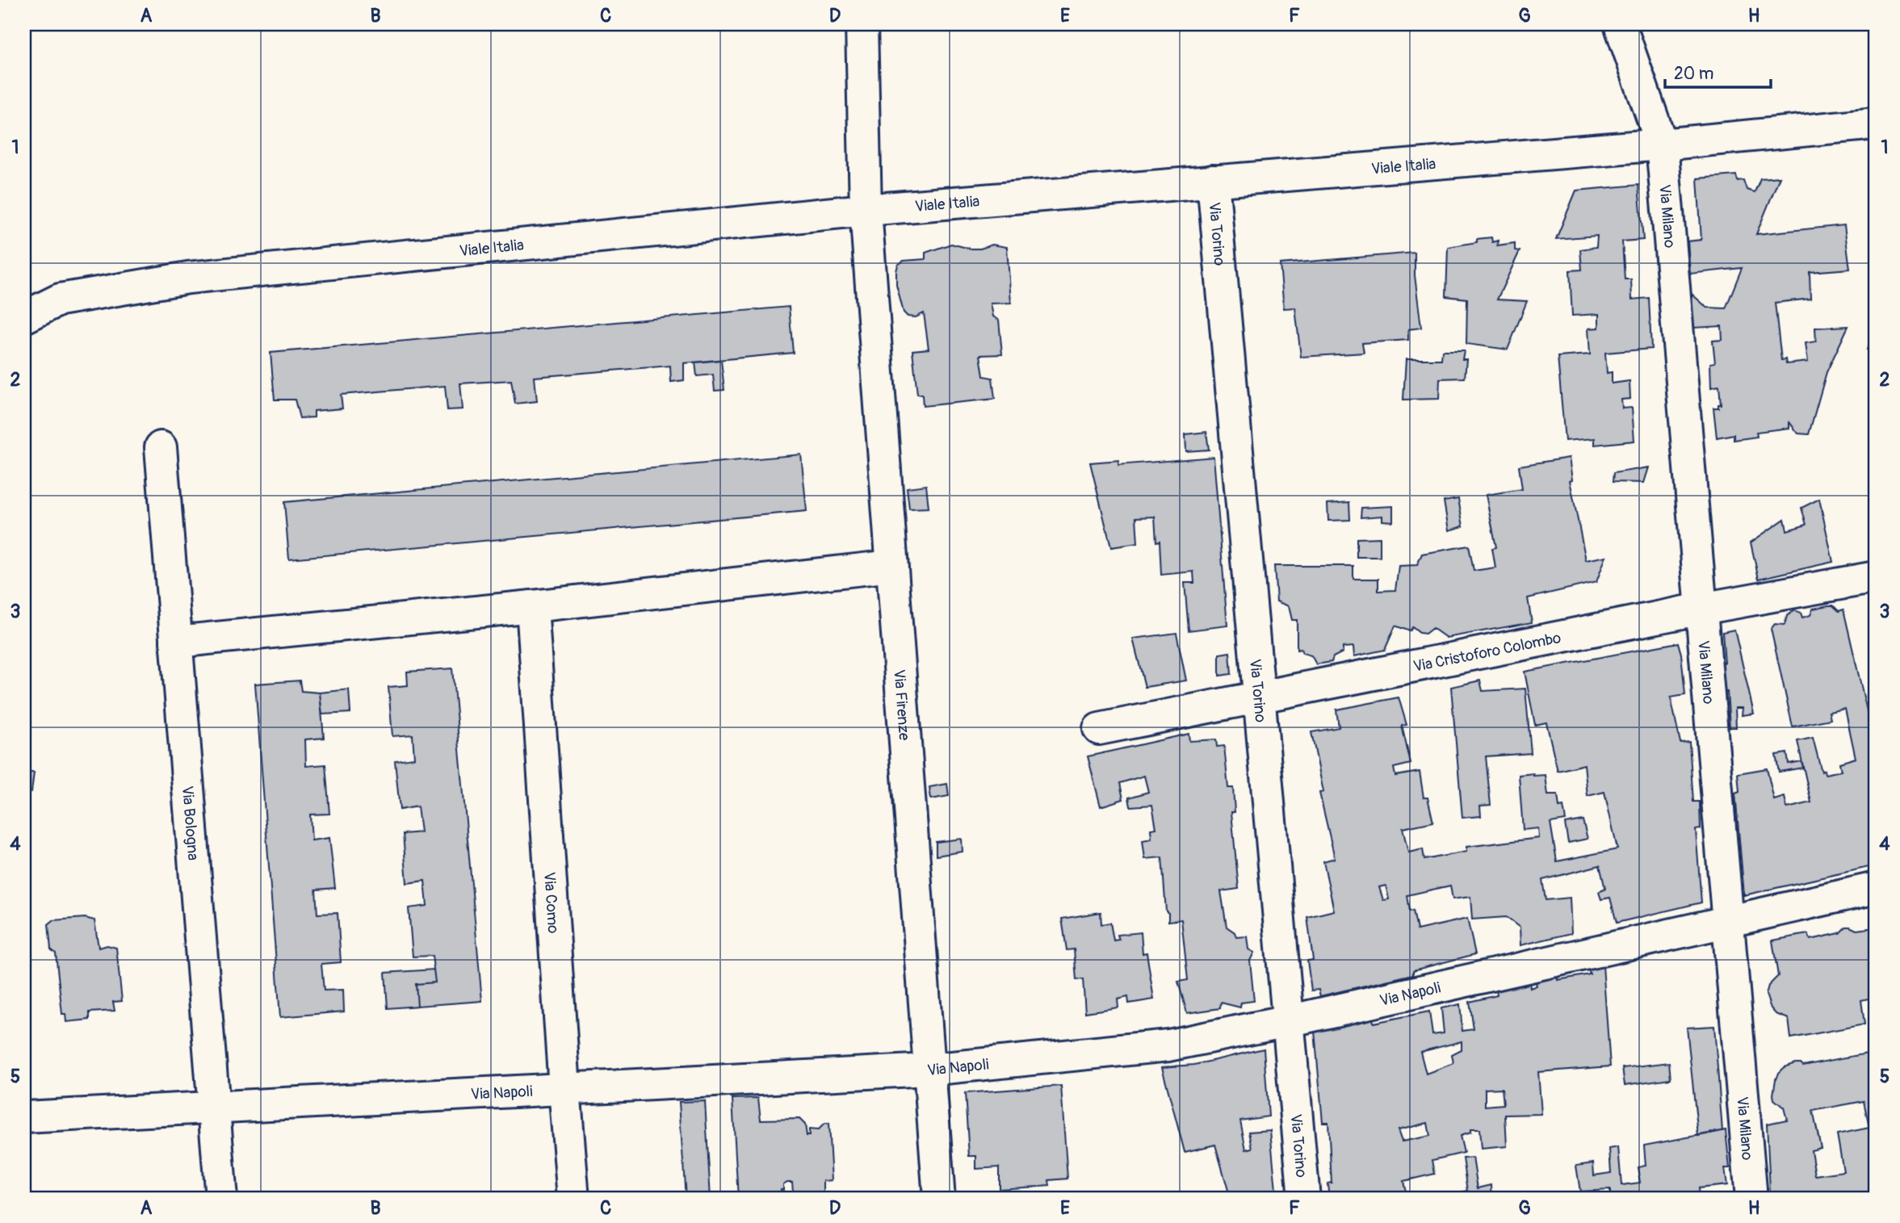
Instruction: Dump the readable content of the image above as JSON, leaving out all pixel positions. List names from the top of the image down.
{
  "streets": {
    "street": [
      "Viale Italia",
      "Via Milano",
      "Via Torino",
      "Via Cristoforo Colombo",
      "Via Firenze",
      "Via Bologna",
      "Via Como",
      "Via Napoli"
    ]
  },
  "crossings": [
    ["Viale Italia", "Via Milano"],
    ["Viale Italia", "Via Torino"],
    ["Viale Italia", "Via Firenze"],
    ["Via Milano", "Via Cristoforo Colombo"],
    ["Via Milano", "Via Napoli"],
    ["Via Torino", "Via Cristoforo Colombo"],
    ["Via Torino", "Via Napoli"],
    ["Via Firenze", "Via Napoli"],
    ["Via Bologna", "Via Napoli"],
    ["Via Como", "Via Napoli"]
  ],
  "scale_bar": "20 m",
  "grid": {
    "columns": [
      "A",
      "B",
      "C",
      "D",
      "E",
      "F",
      "G",
      "H"
    ],
    "rows": [
      "1",
      "2",
      "3",
      "4",
      "5"
    ]
  }
}
